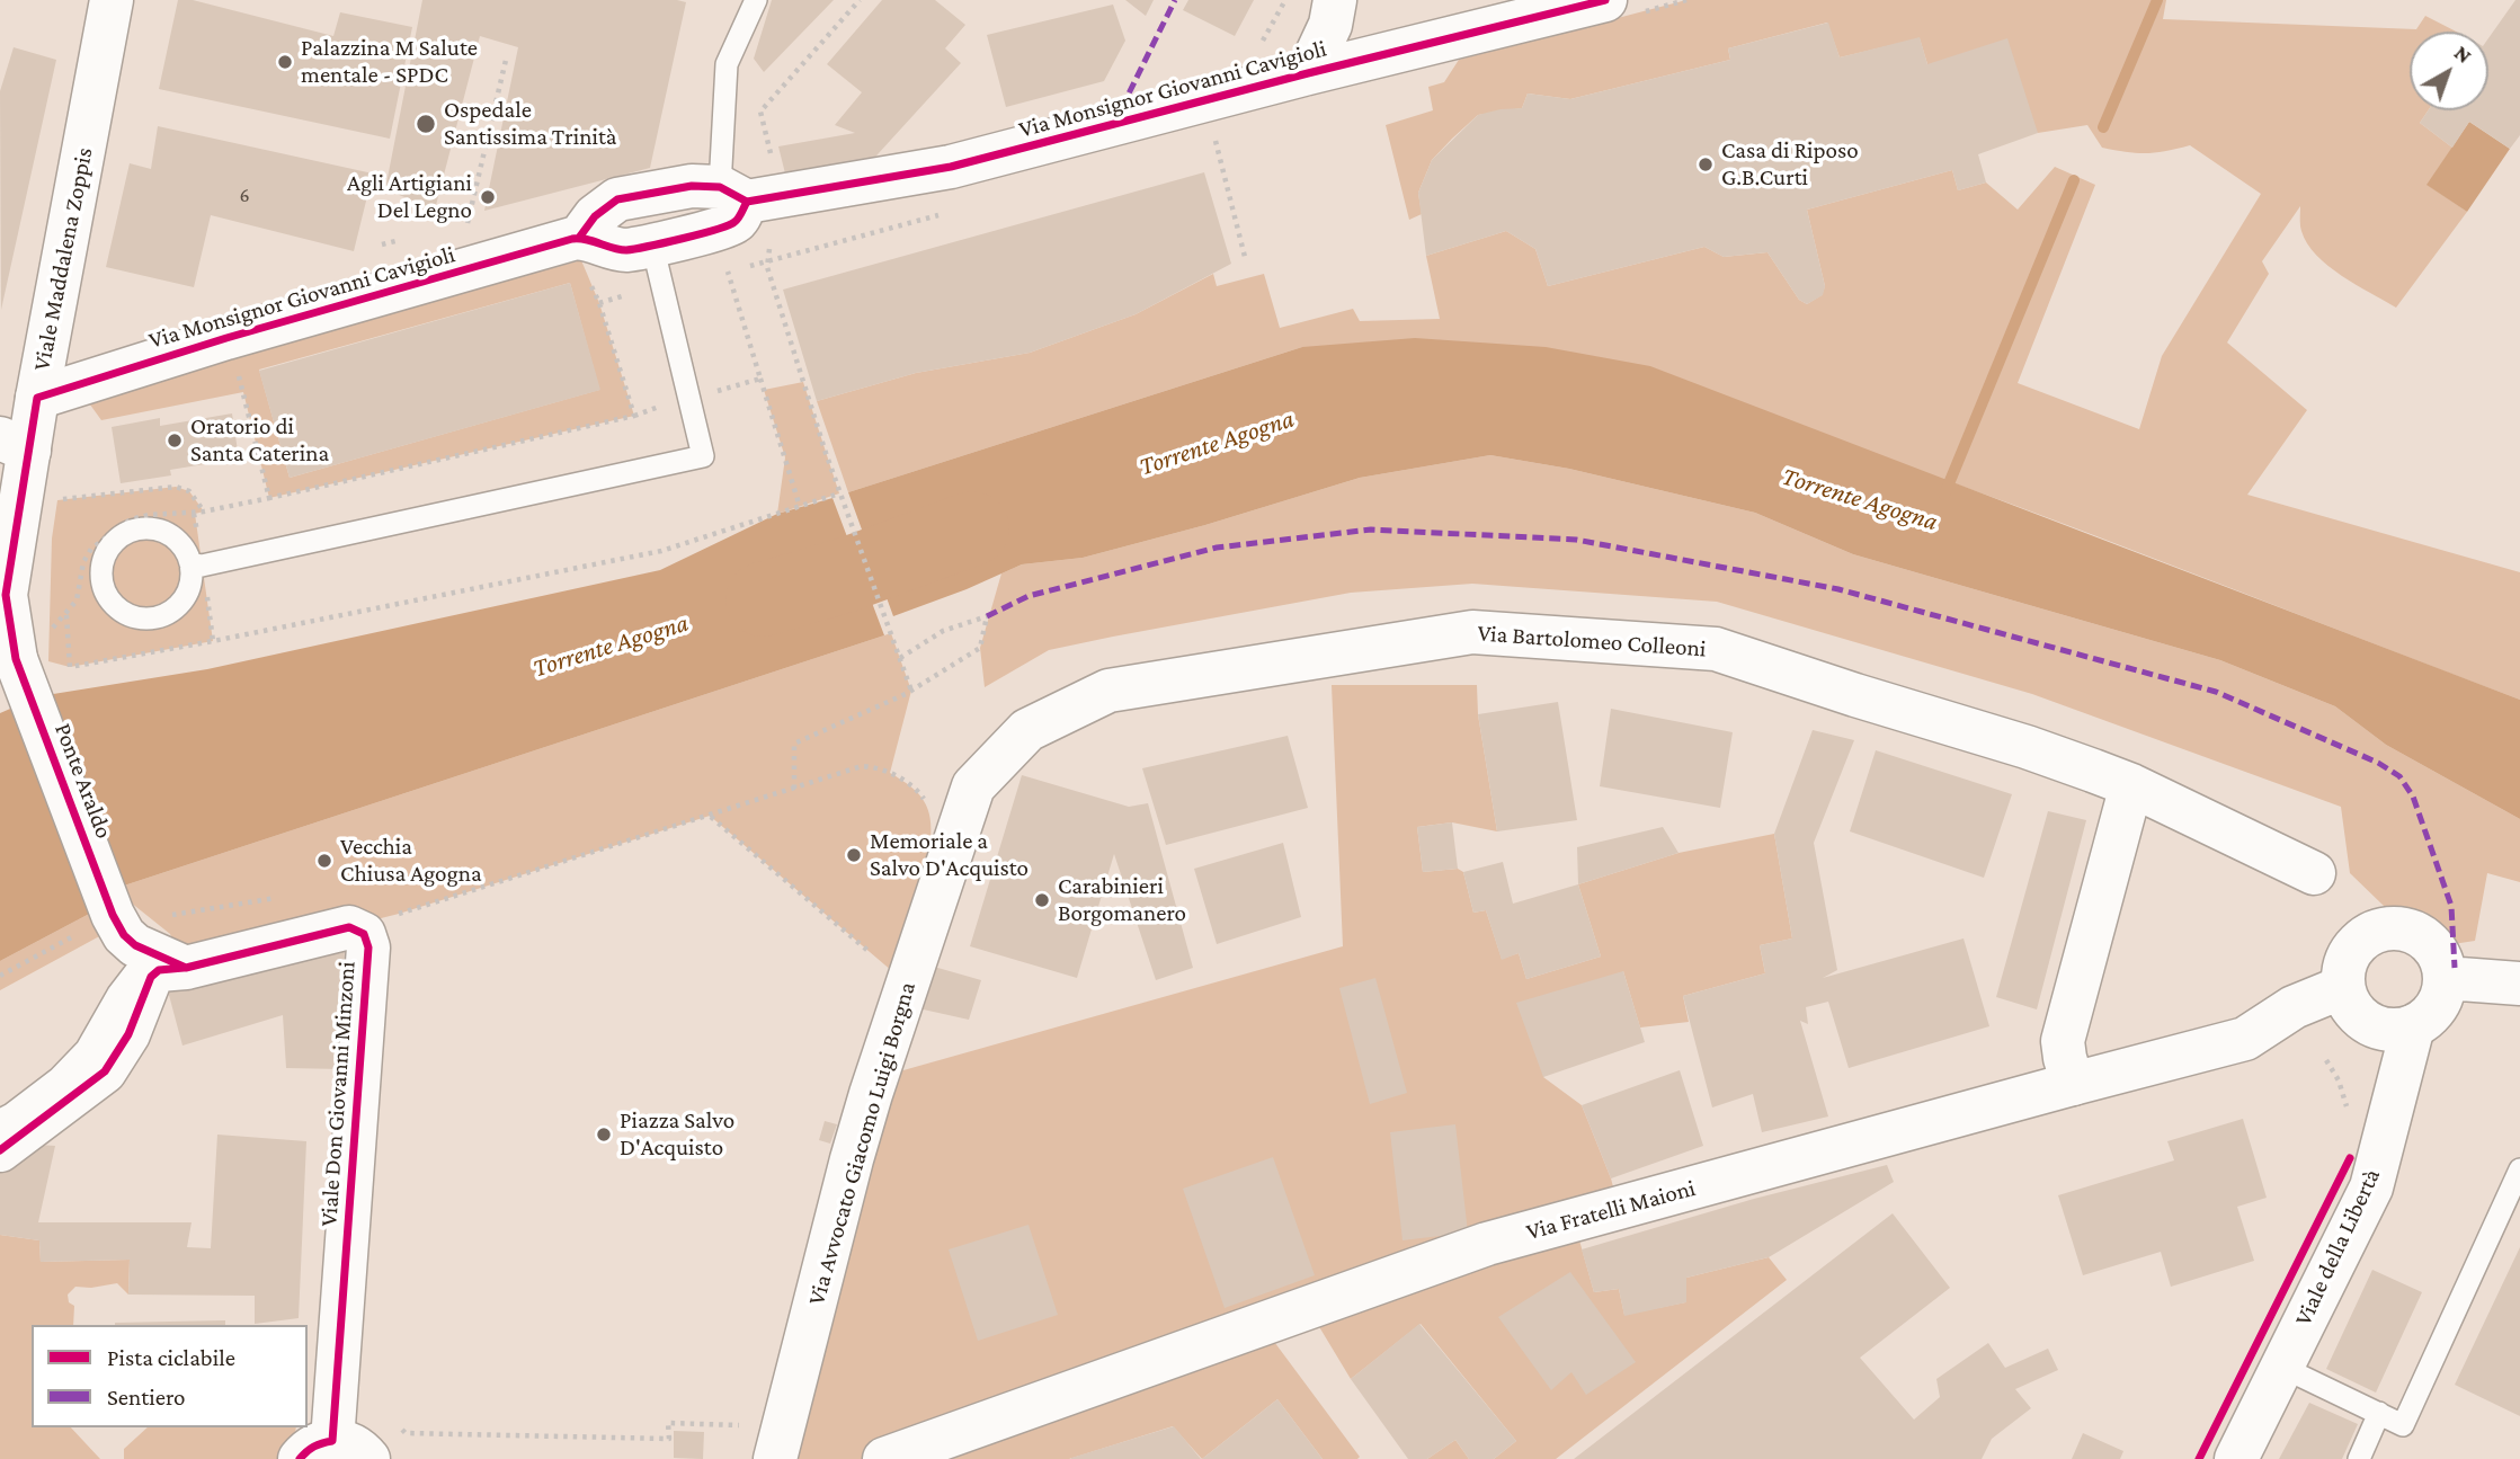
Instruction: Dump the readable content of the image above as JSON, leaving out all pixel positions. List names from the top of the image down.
{
  "streets": {
    "street": [
      "Via Monsignor Giovanni Cavigioli",
      "Viale Maddalena Zoppis",
      "Via Bartolomeo Colleoni",
      "Ponte Araldo",
      "Viale Don Giovanni Minzoni",
      "Via Avvocato Giacomo Luigi Borgna",
      "Via Fratelli Maioni",
      "Viale della Libertà"
    ]
  },
  "crossings": [
    ["Via Monsignor Giovanni Cavigioli", "Viale Maddalena Zoppis"],
    ["Viale Maddalena Zoppis", "Ponte Araldo"],
    ["Via Bartolomeo Colleoni", "Via Avvocato Giacomo Luigi Borgna"],
    ["Via Fratelli Maioni", "Viale della Libertà"]
  ],
  "water": ["Torrente Agogna"],
  "places": [
    "Palazzina M Salute mentale - SPDC",
    "Ospedale Santissima Trinità",
    "Casa di Riposo G.B.Curti",
    "Agli Artigiani Del Legno",
    "Oratorio di Santa Caterina",
    "Memoriale a Salvo D'Acquisto",
    "Vecchia Chiusa Agogna",
    "Carabinieri Borgomanero",
    "Piazza Salvo D'Acquisto"
  ],
  "house_numbers": ["6"],
  "legend": ["Pista ciclabile", "Sentiero"],
  "north": "top right"
}
